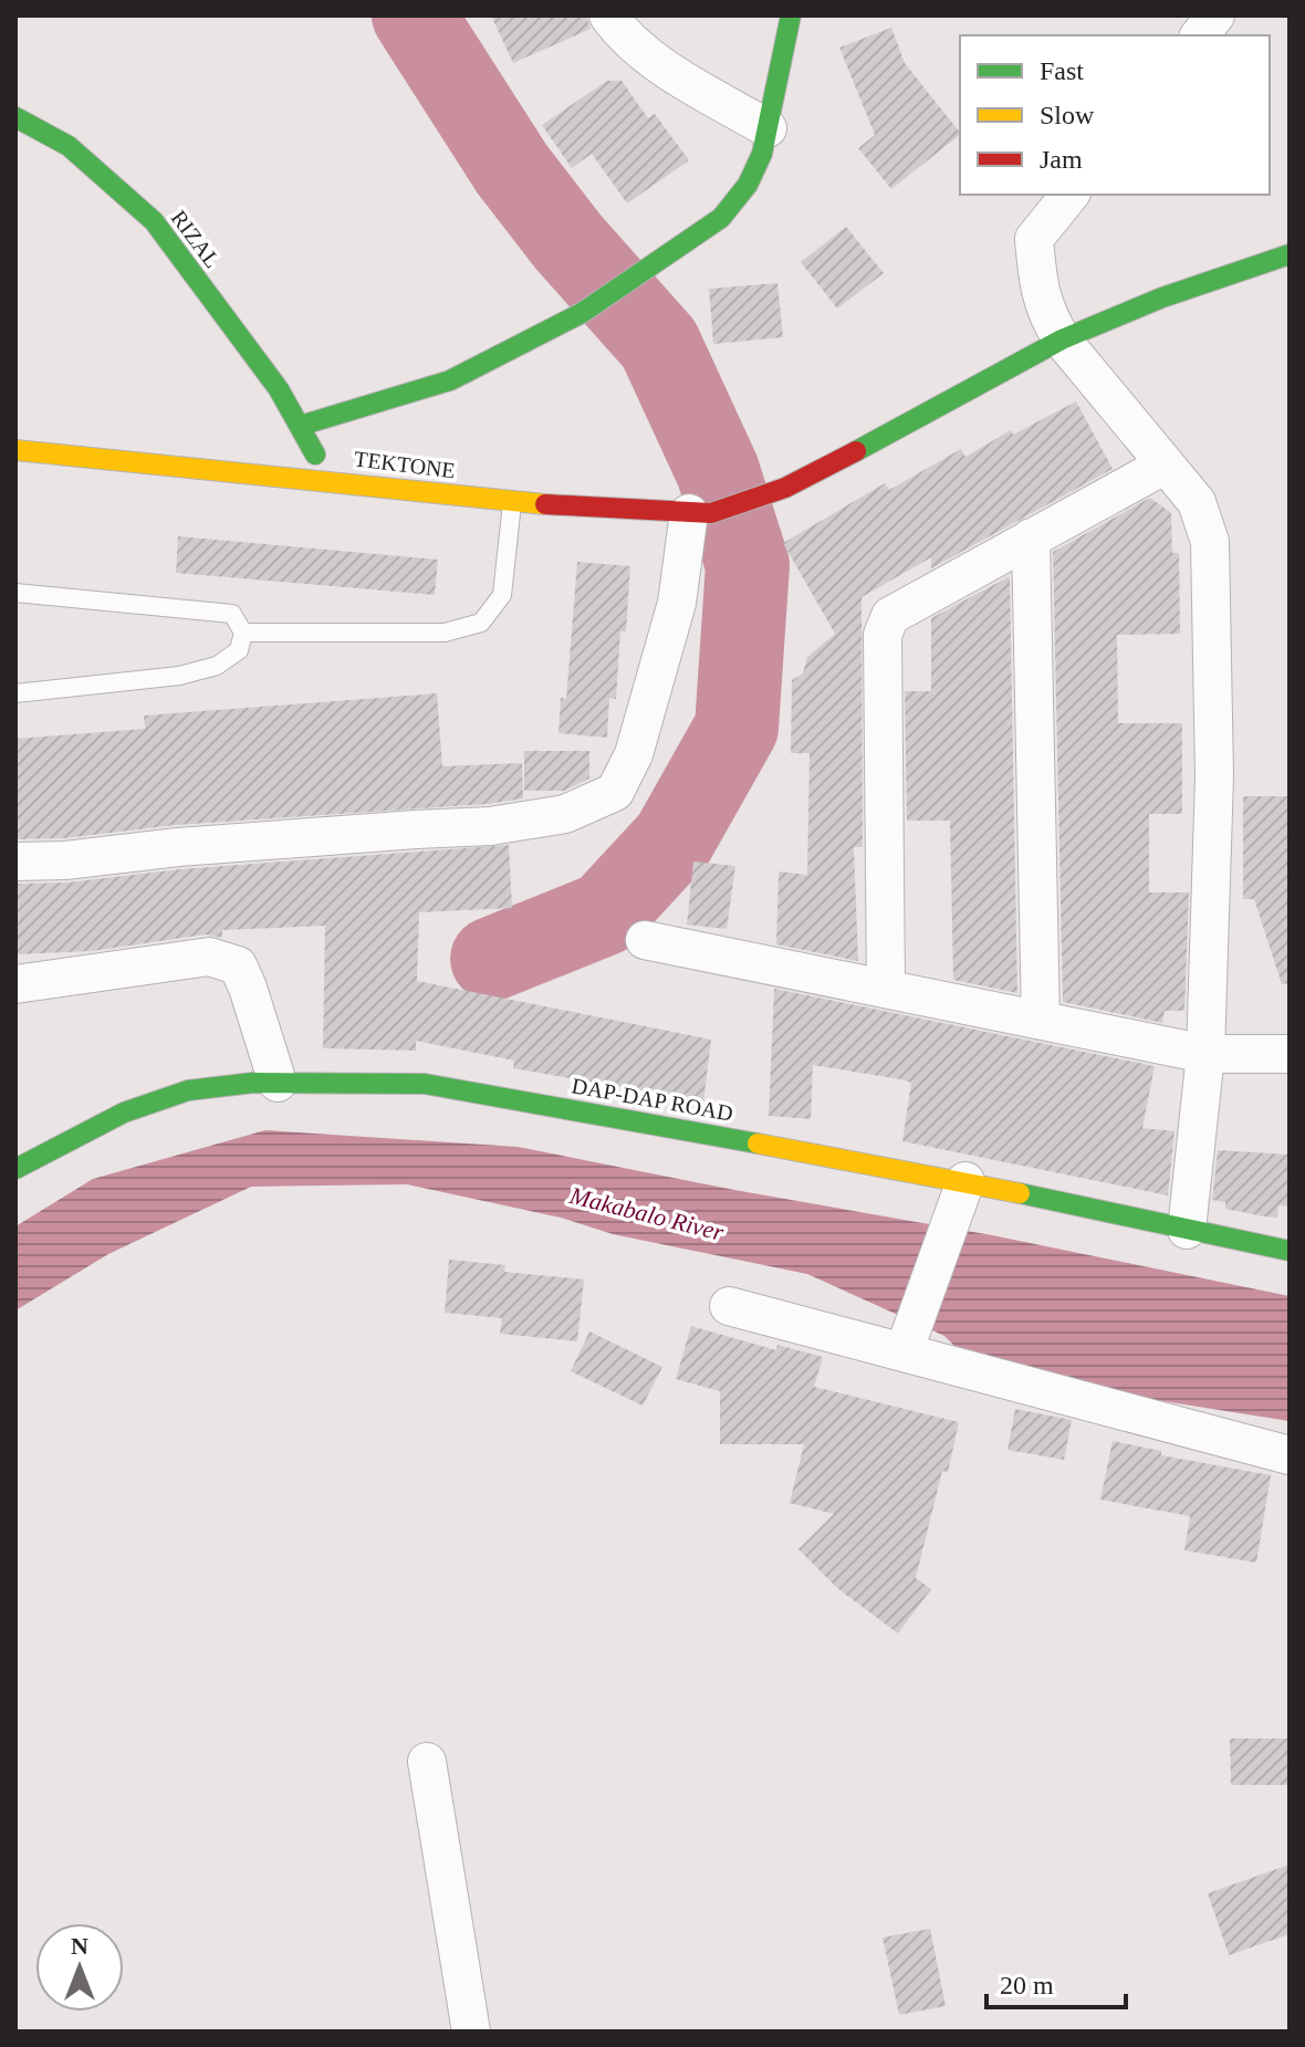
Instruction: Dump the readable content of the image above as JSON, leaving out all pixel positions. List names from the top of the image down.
{
  "streets": {
    "street": ["RIZAL", "TEKTONE", "DAP-DAP ROAD"]
  },
  "crossings": [
    ["RIZAL", "TEKTONE"]
  ],
  "water": ["Makabalo River"],
  "legend": ["Fast", "Slow", "Jam"],
  "scale_bar": "20 m",
  "north": "top"
}
